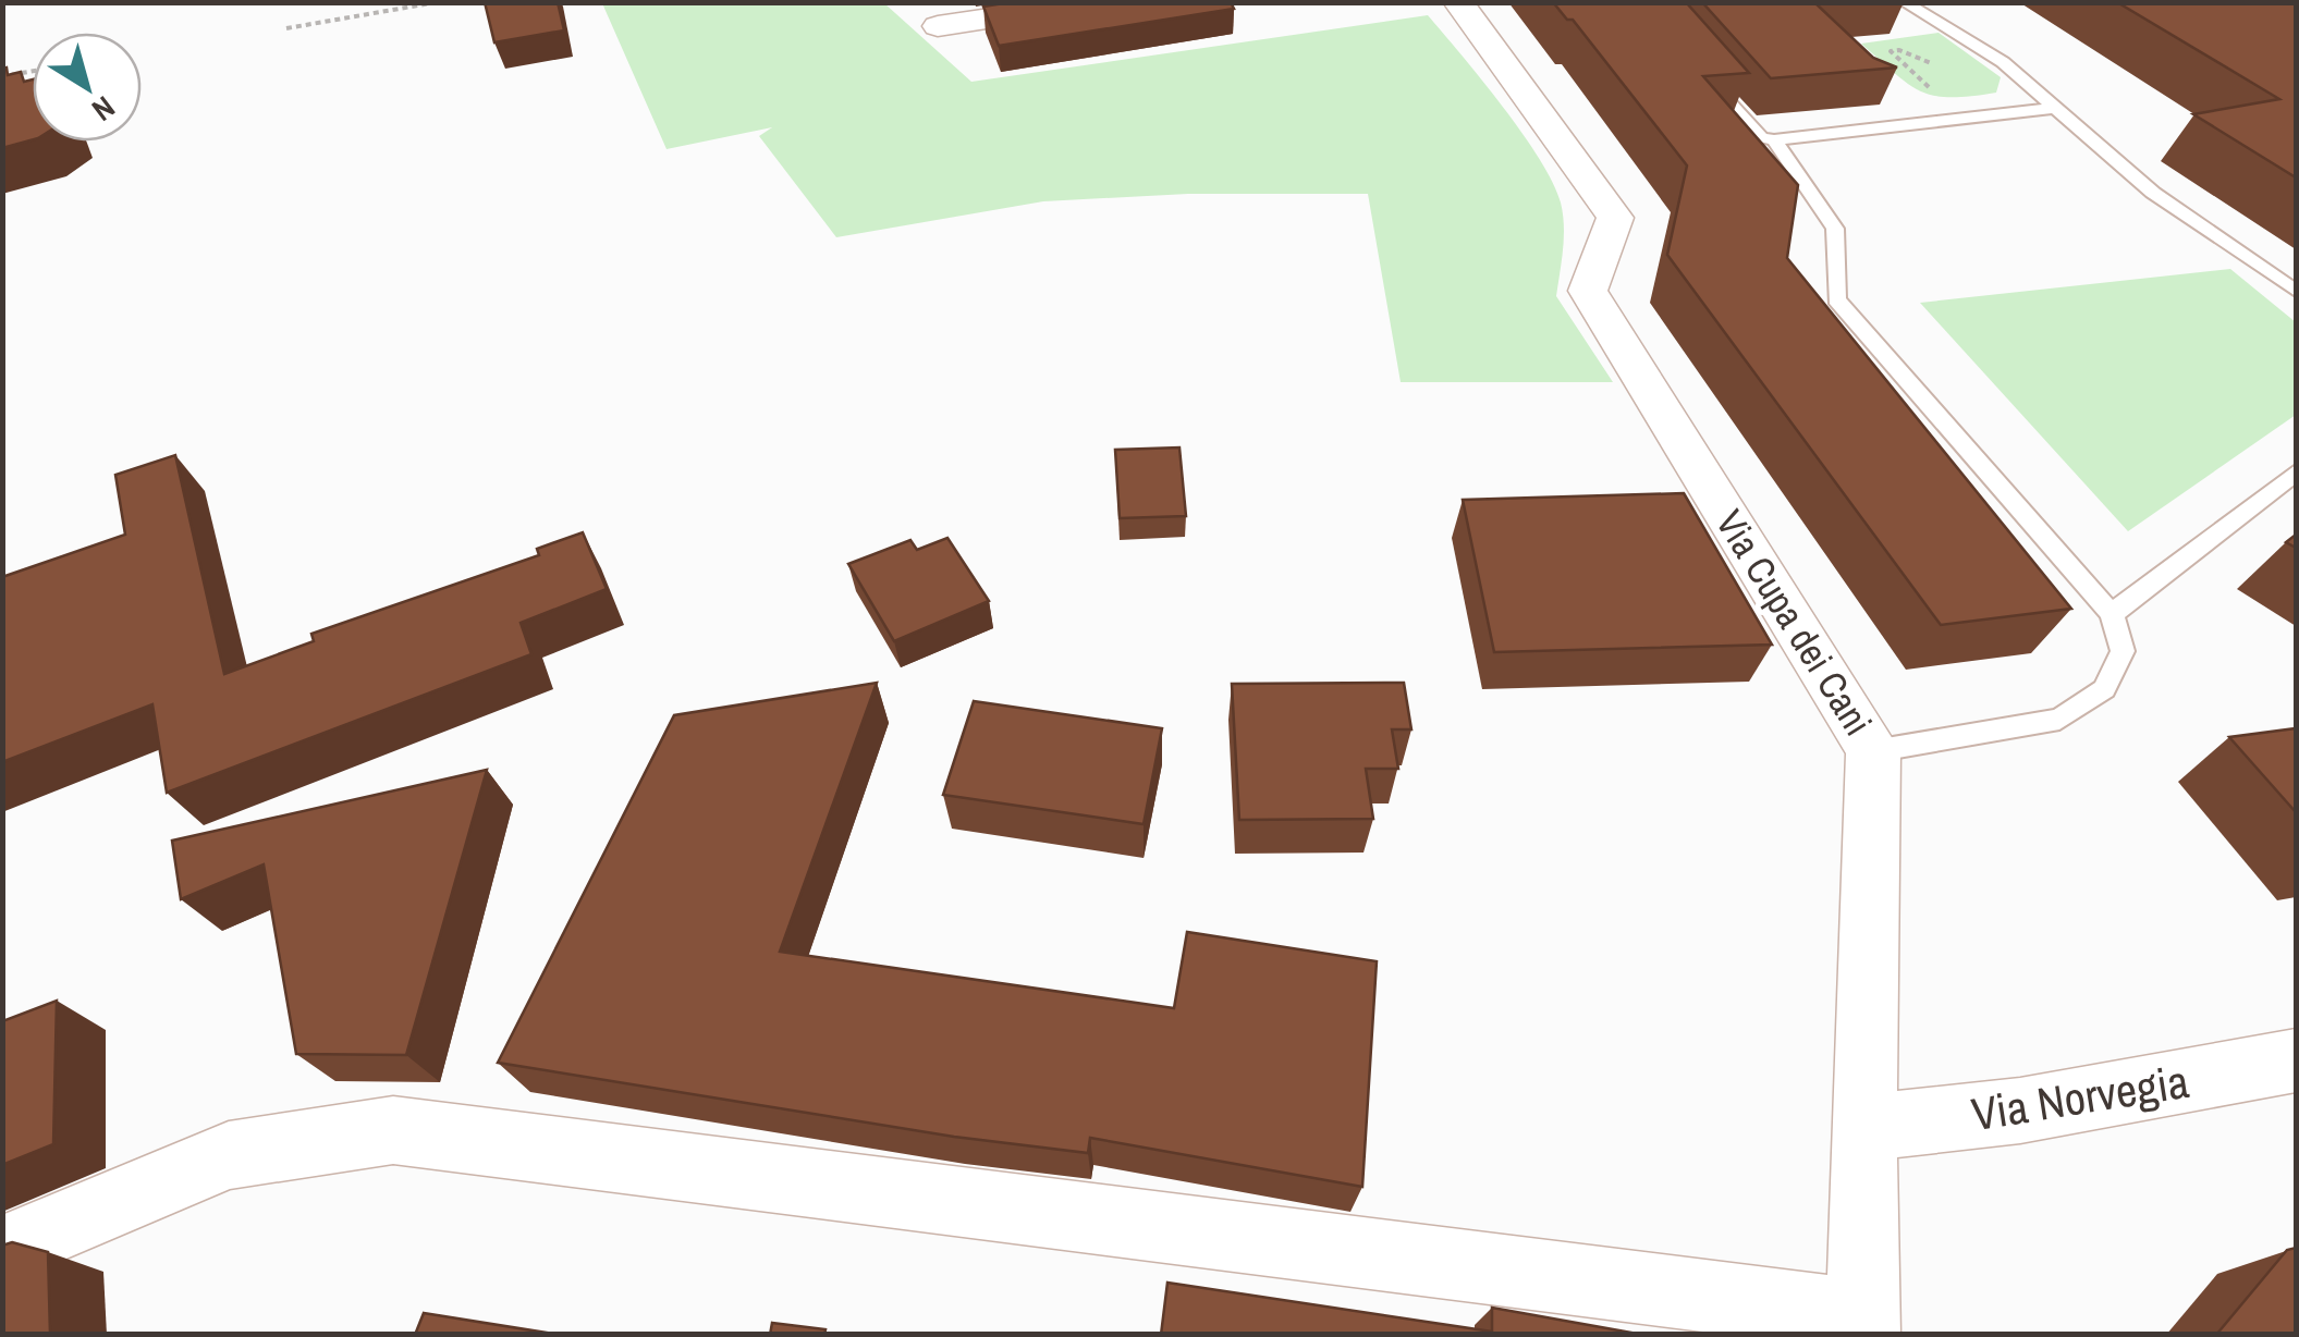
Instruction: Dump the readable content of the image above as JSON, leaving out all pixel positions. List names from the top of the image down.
{
  "streets": {
    "street": ["Via Cupa dei Cani", "Via Norvegia"]
  },
  "crossings": [
    ["Via Cupa dei Cani", "Via Norvegia"]
  ],
  "north": "bottom right"
}
